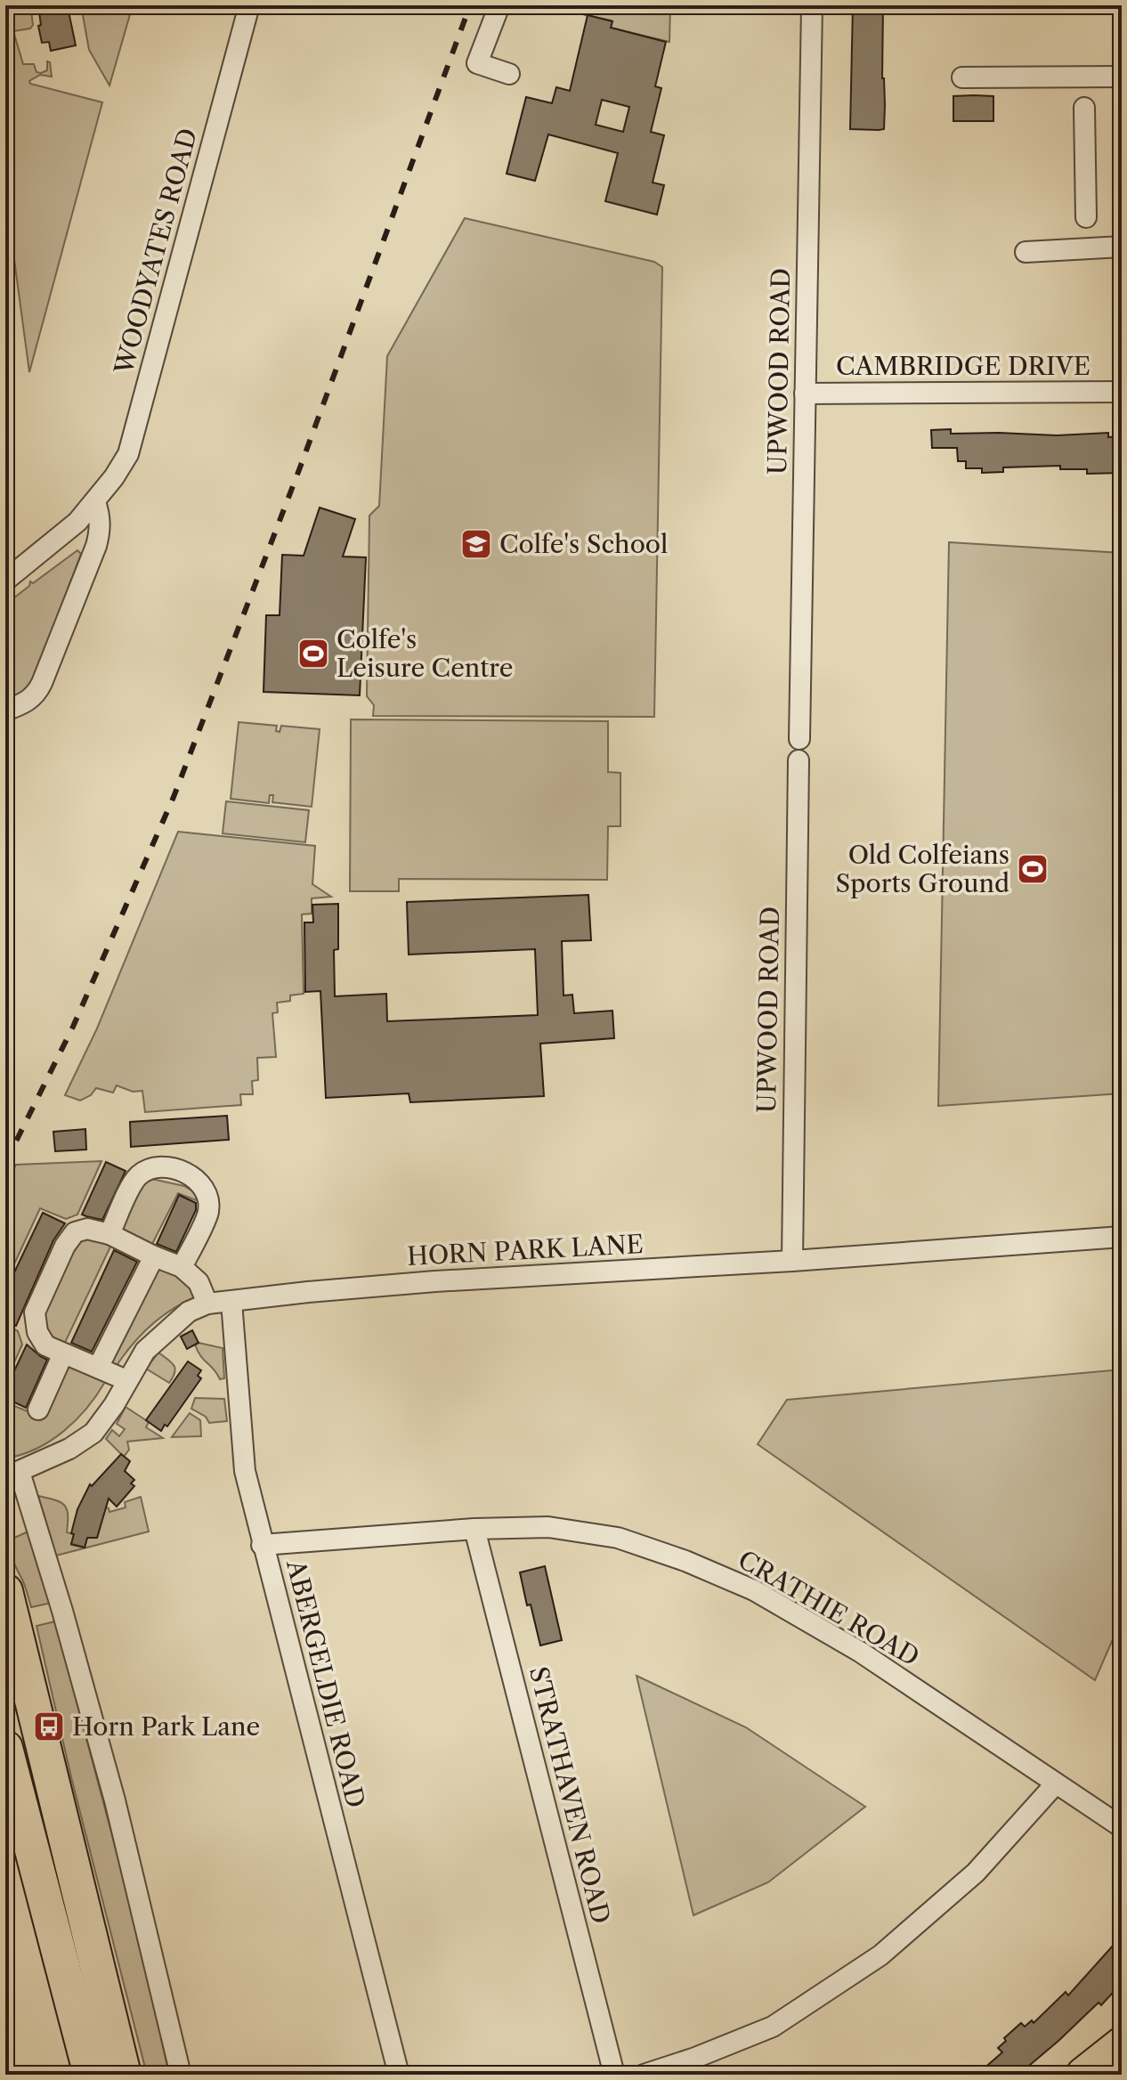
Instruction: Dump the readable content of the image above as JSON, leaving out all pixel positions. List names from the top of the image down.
{
  "streets": {
    "street": [
      "WOODYATES ROAD",
      "CAMBRIDGE DRIVE",
      "UPWOOD ROAD",
      "HORN PARK LANE",
      "CRATHIE ROAD",
      "ABERGELDIE ROAD",
      "STRATHAVEN ROAD"
    ]
  },
  "crossings": [
    ["CAMBRIDGE DRIVE", "UPWOOD ROAD"],
    ["UPWOOD ROAD", "HORN PARK LANE"],
    ["HORN PARK LANE", "ABERGELDIE ROAD"],
    ["CRATHIE ROAD", "ABERGELDIE ROAD"],
    ["CRATHIE ROAD", "STRATHAVEN ROAD"]
  ],
  "places": {
    "school or university": ["Colfe's School"],
    "sports": ["Colfe's Leisure Centre", "Old Colfeians Sports Ground"],
    "bus stop": ["Horn Park Lane"]
  }
}
